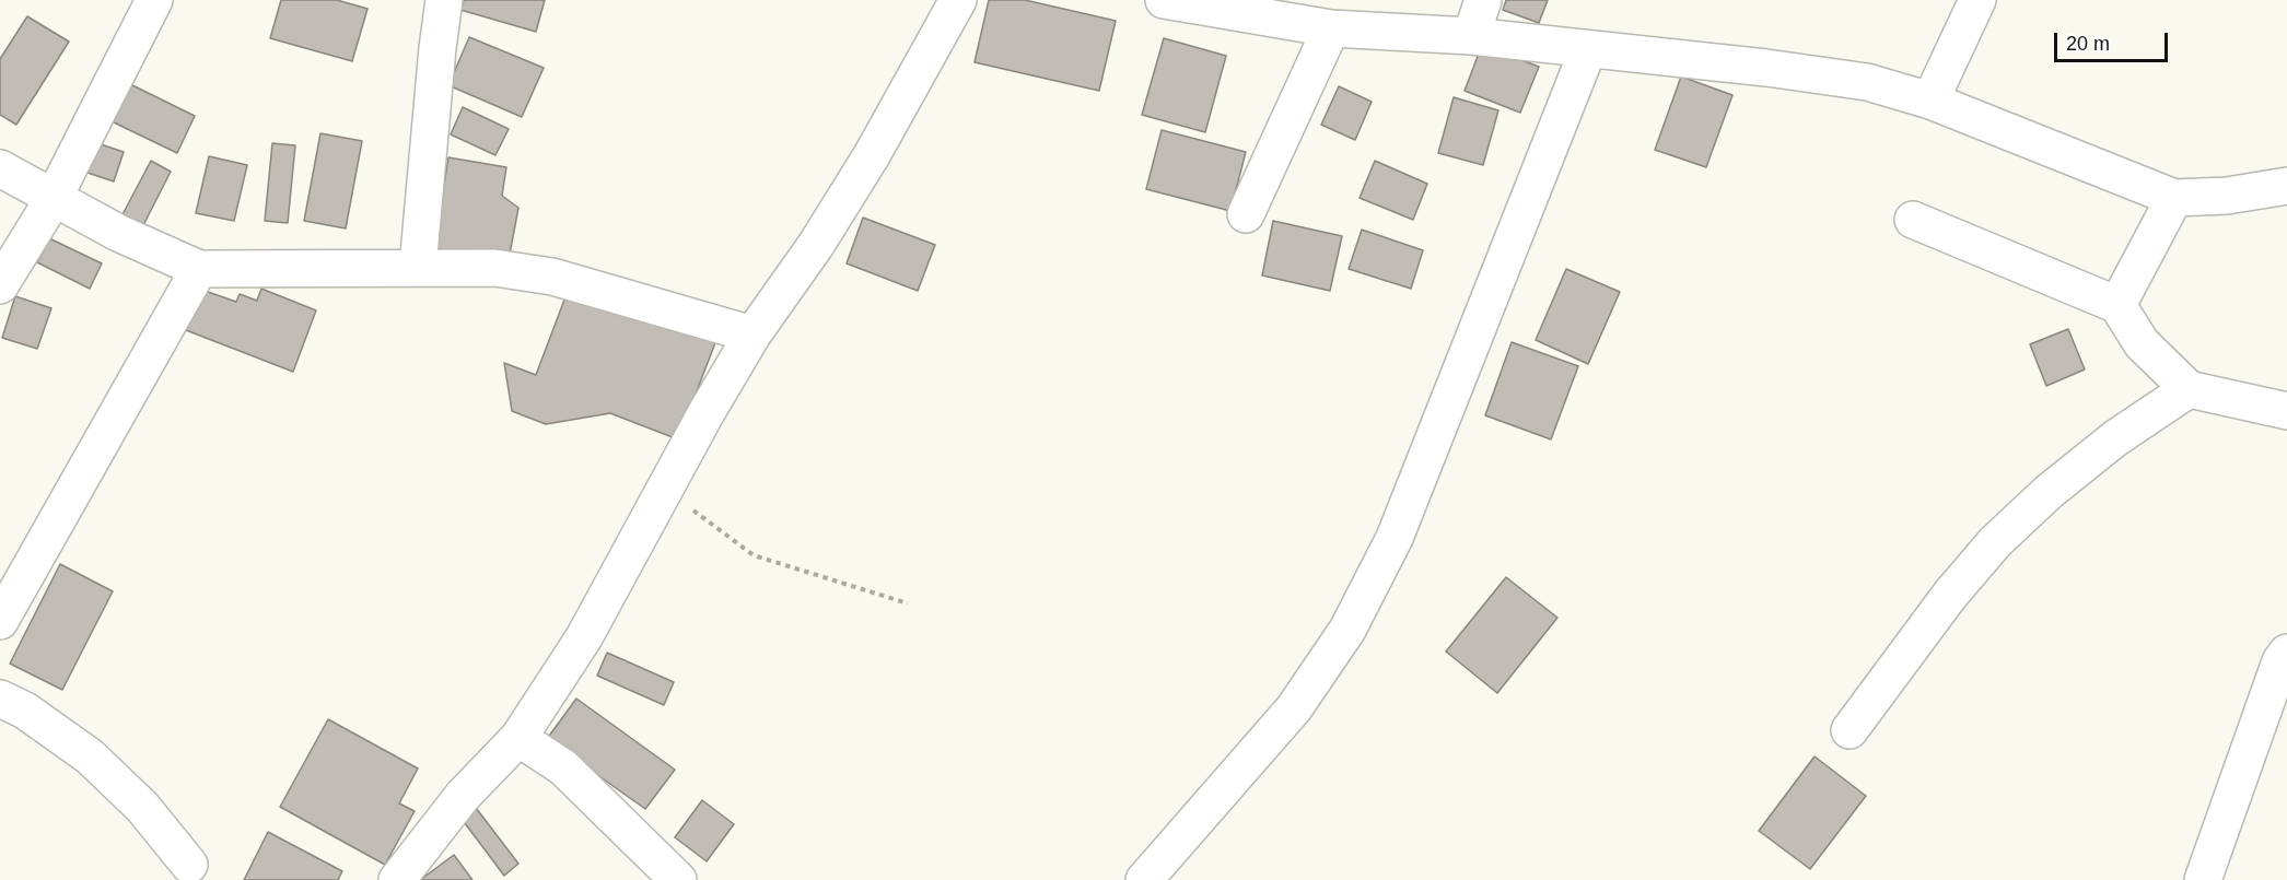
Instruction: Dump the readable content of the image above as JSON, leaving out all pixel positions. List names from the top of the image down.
{
  "scale_bar": "20 m"
}
